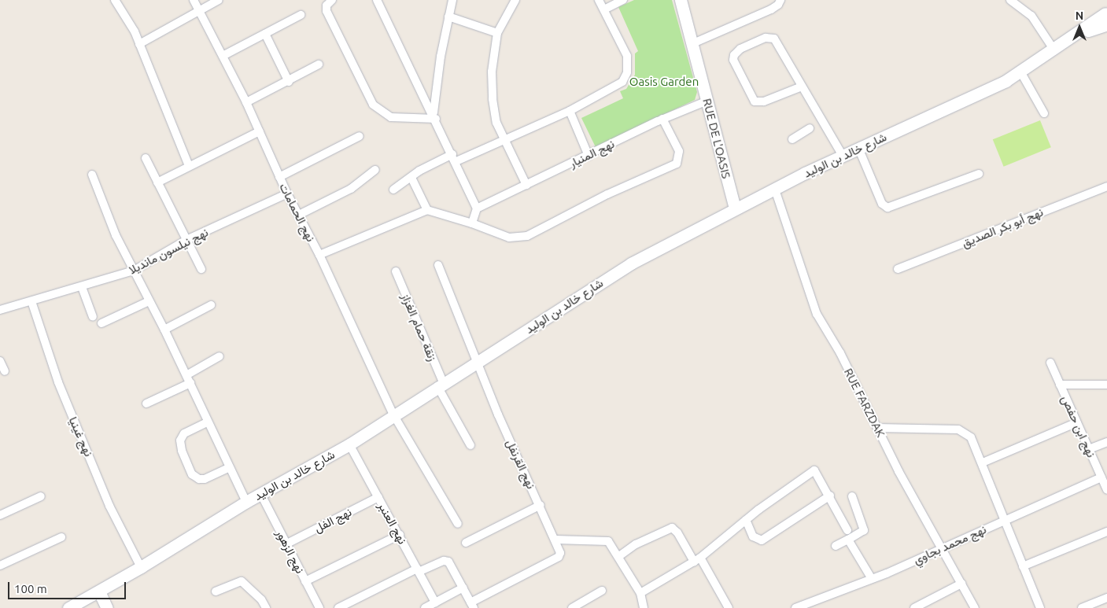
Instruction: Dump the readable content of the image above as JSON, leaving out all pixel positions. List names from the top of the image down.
{
  "streets": {
    "street": [
      "RUE DE L'OASIS",
      "نهج المنيار",
      "شارع خالد بن الوليد",
      "نهج الحمامات",
      "نهج أبو بكر الصديق",
      "نهج نيلسون مانديلا",
      "زنقة حمام الغزاز",
      "RUE FARZDAK",
      "نهج ابن حفص",
      "نهج غينيا",
      "نهج القرنفل",
      "نهج الفل",
      "نهج العنبر",
      "نهج محمد بجاوي",
      "نهج الزهور"
    ]
  },
  "crossings": [
    ["RUE DE L'OASIS", "نهج المنيار"],
    ["RUE DE L'OASIS", "شارع خالد بن الوليد"],
    ["شارع خالد بن الوليد", "نهج الحمامات"],
    ["شارع خالد بن الوليد", "زنقة حمام الغزاز"],
    ["شارع خالد بن الوليد", "RUE FARZDAK"],
    ["شارع خالد بن الوليد", "نهج غينيا"],
    ["شارع خالد بن الوليد", "نهج القرنفل"],
    ["شارع خالد بن الوليد", "نهج العنبر"],
    ["شارع خالد بن الوليد", "نهج الزهور"],
    ["نهج الحمامات", "نهج نيلسون مانديلا"],
    ["نهج نيلسون مانديلا", "نهج غينيا"],
    ["RUE FARZDAK", "نهج محمد بجاوي"],
    ["نهج ابن حفص", "نهج محمد بجاوي"],
    ["نهج الفل", "نهج العنبر"],
    ["نهج الفل", "نهج الزهور"]
  ],
  "parks": ["Oasis Garden"],
  "scale_bar": "100 m",
  "north": "top"
}
